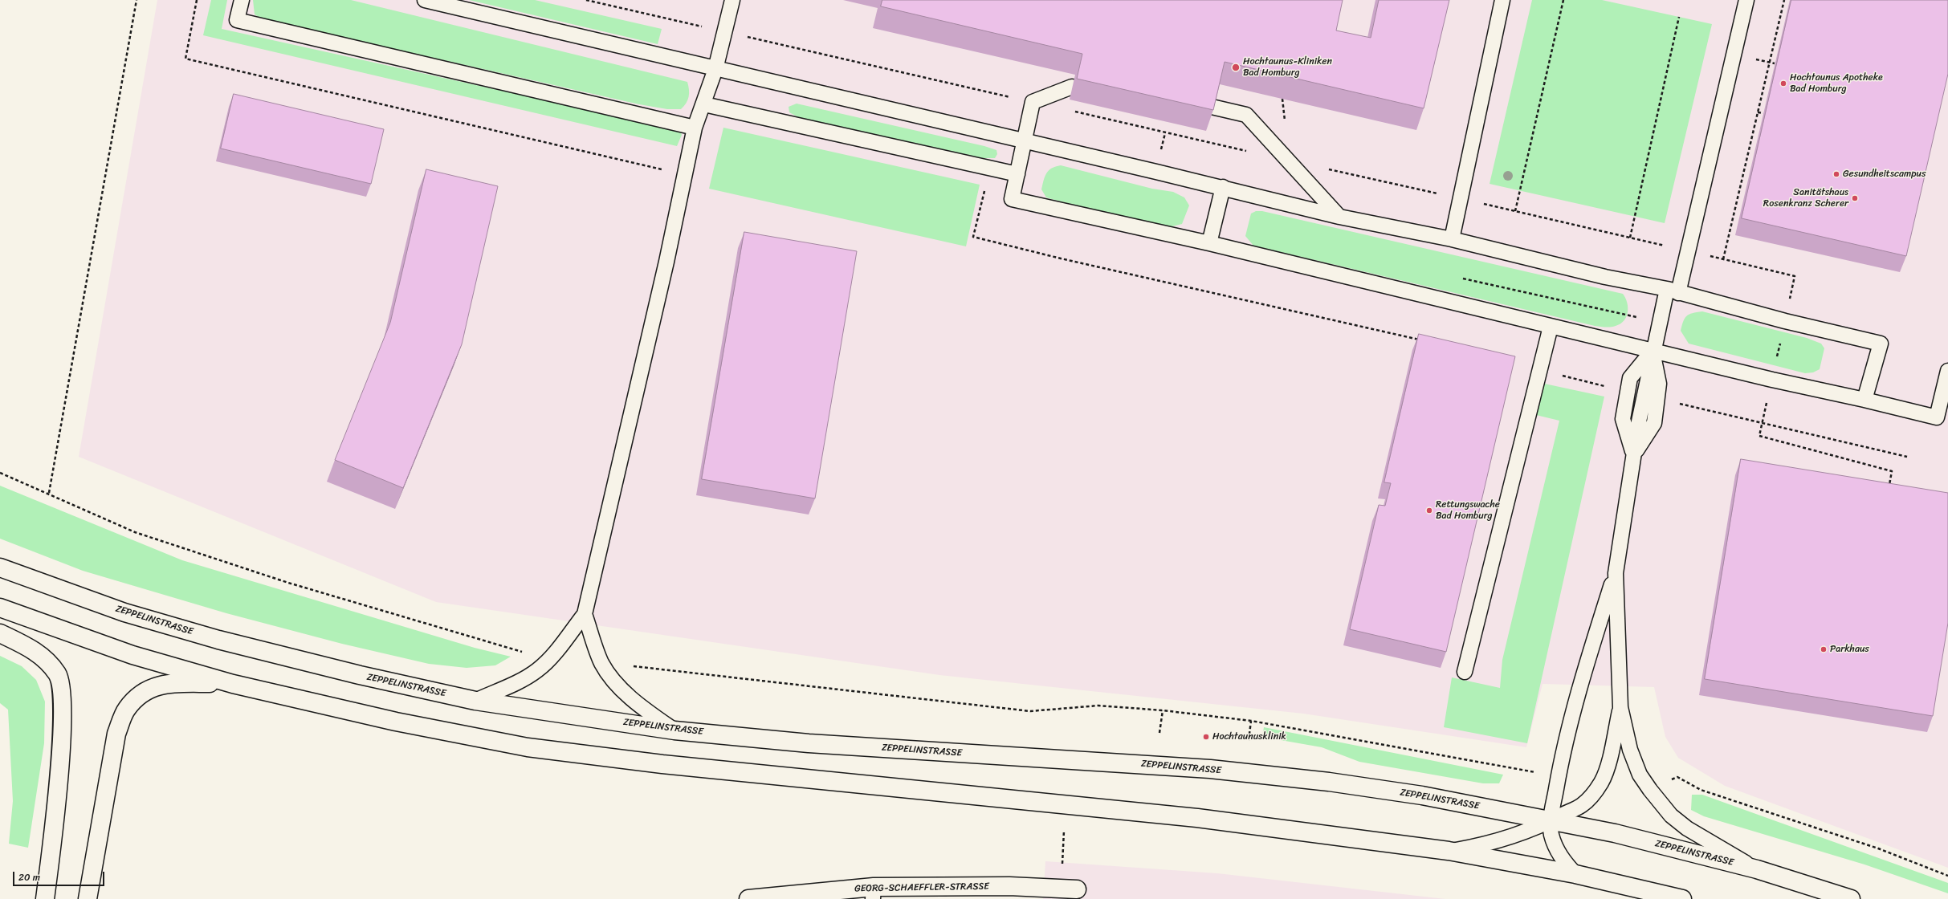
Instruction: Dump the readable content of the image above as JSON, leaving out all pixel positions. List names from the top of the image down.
{
  "streets": {
    "main road": ["ZEPPELINSTRASSE", "GEORG-SCHAEFFLER-STRASSE"]
  },
  "places": [
    "Hochtaunus-Kliniken Bad Homburg",
    "Hochtaunus Apotheke Bad Homburg",
    "Gesundheitscampus",
    "Sanitätshaus Rosenkranz Scherer",
    "Rettungswache Bad Homburg",
    "Parkhaus",
    "Hochtaunusklinik"
  ],
  "scale_bar": "20 m"
}
